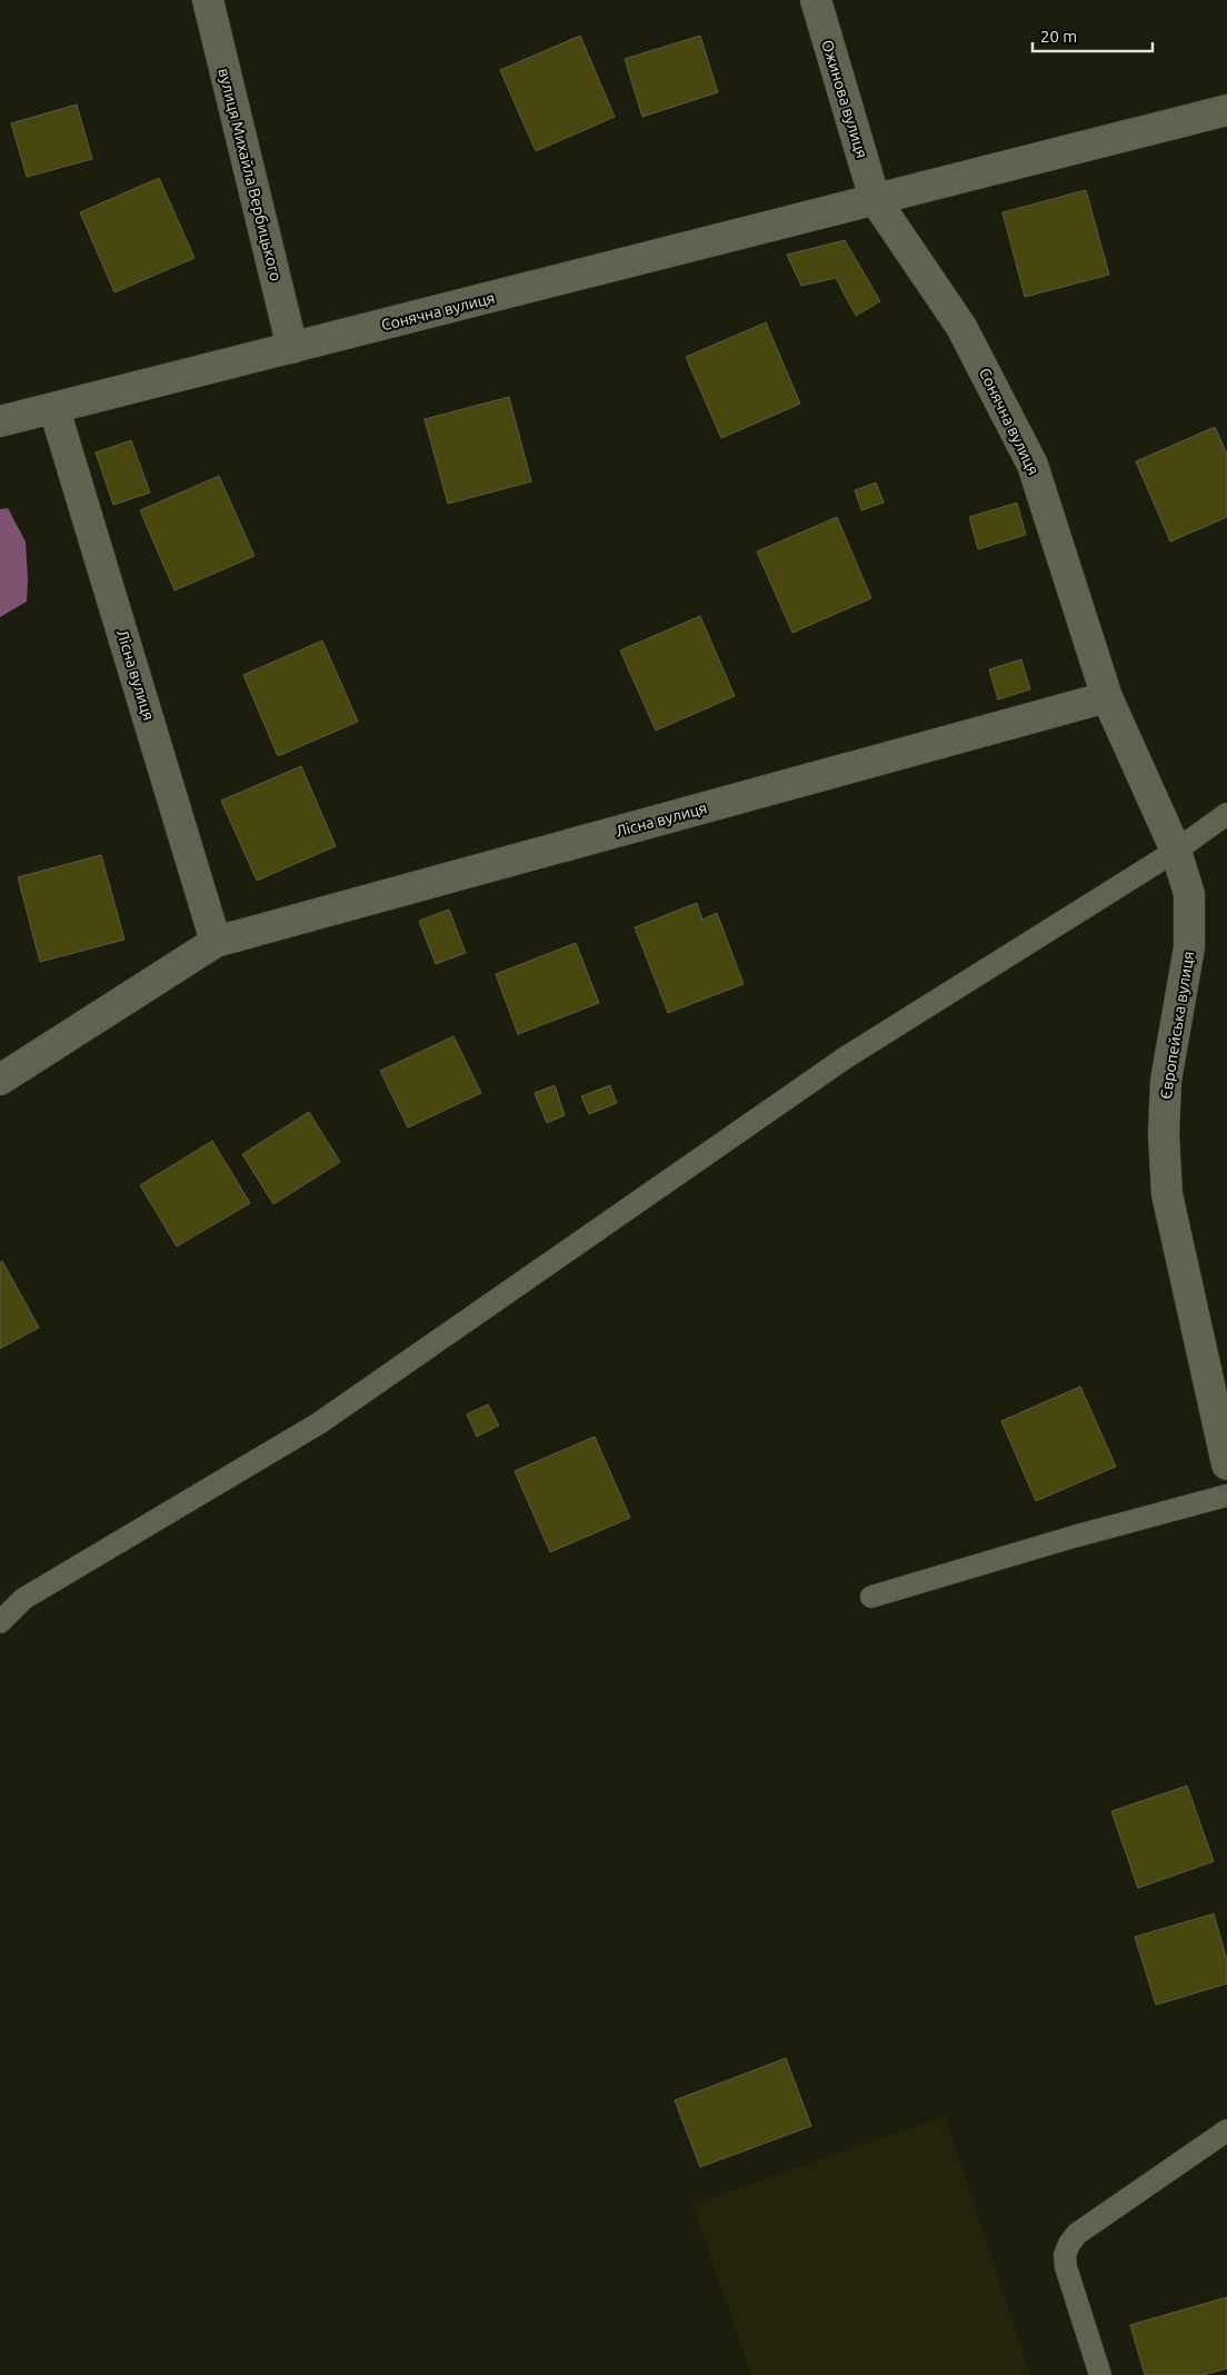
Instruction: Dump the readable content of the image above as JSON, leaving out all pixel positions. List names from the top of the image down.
{
  "streets": {
    "street": [
      "Ожинова вулиця",
      "вулиця Михайла Вербицького",
      "Сонячна вулиця",
      "Лісна вулиця",
      "Європейська вулиця"
    ]
  },
  "crossings": [
    ["Ожинова вулиця", "Сонячна вулиця"],
    ["вулиця Михайла Вербицького", "Сонячна вулиця"],
    ["Сонячна вулиця", "Лісна вулиця"],
    ["Сонячна вулиця", "Європейська вулиця"],
    ["Лісна вулиця", "Європейська вулиця"]
  ],
  "scale_bar": "20 m"
}
